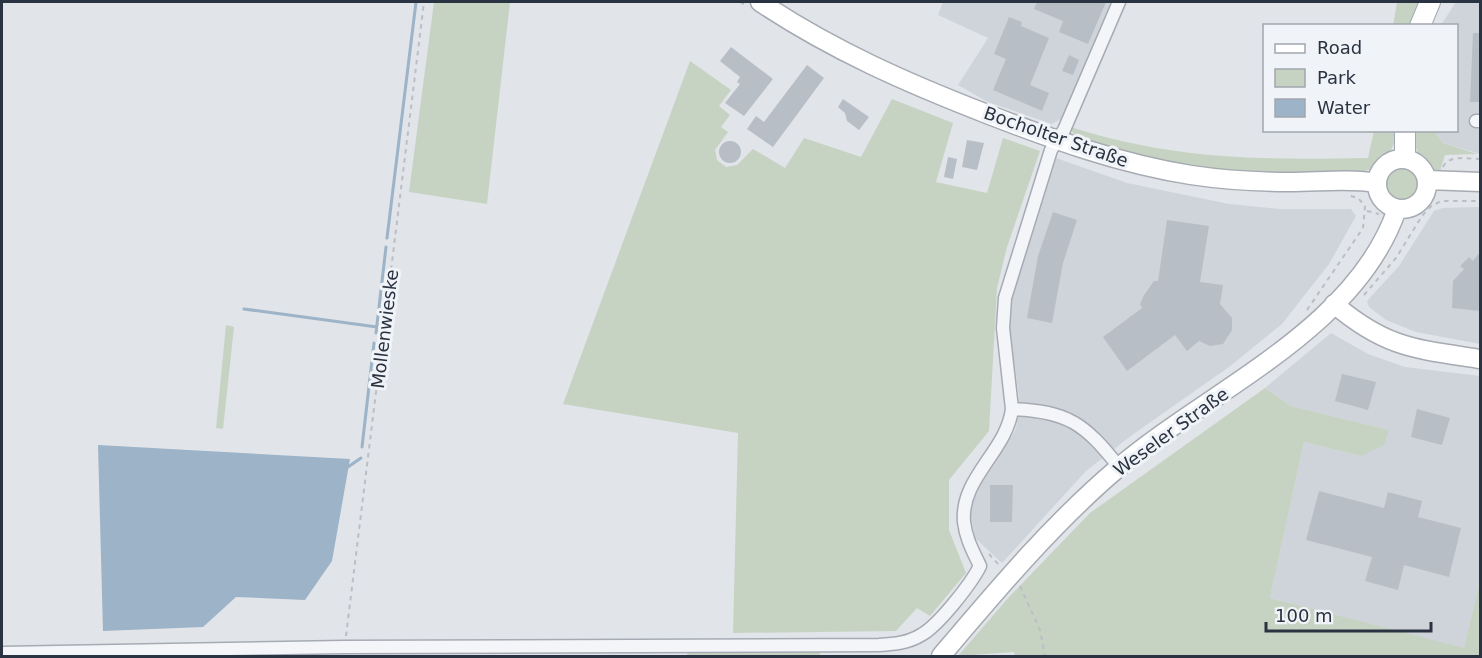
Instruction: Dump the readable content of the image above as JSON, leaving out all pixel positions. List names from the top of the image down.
{
  "streets": {
    "main road": ["Bocholter Straße", "Weseler Straße"],
    "path": ["Mollenwieske"]
  },
  "crossings": [
    ["Bocholter Straße", "Weseler Straße"]
  ],
  "legend": ["Road", "Park", "Water"],
  "scale_bar": "100 m"
}
